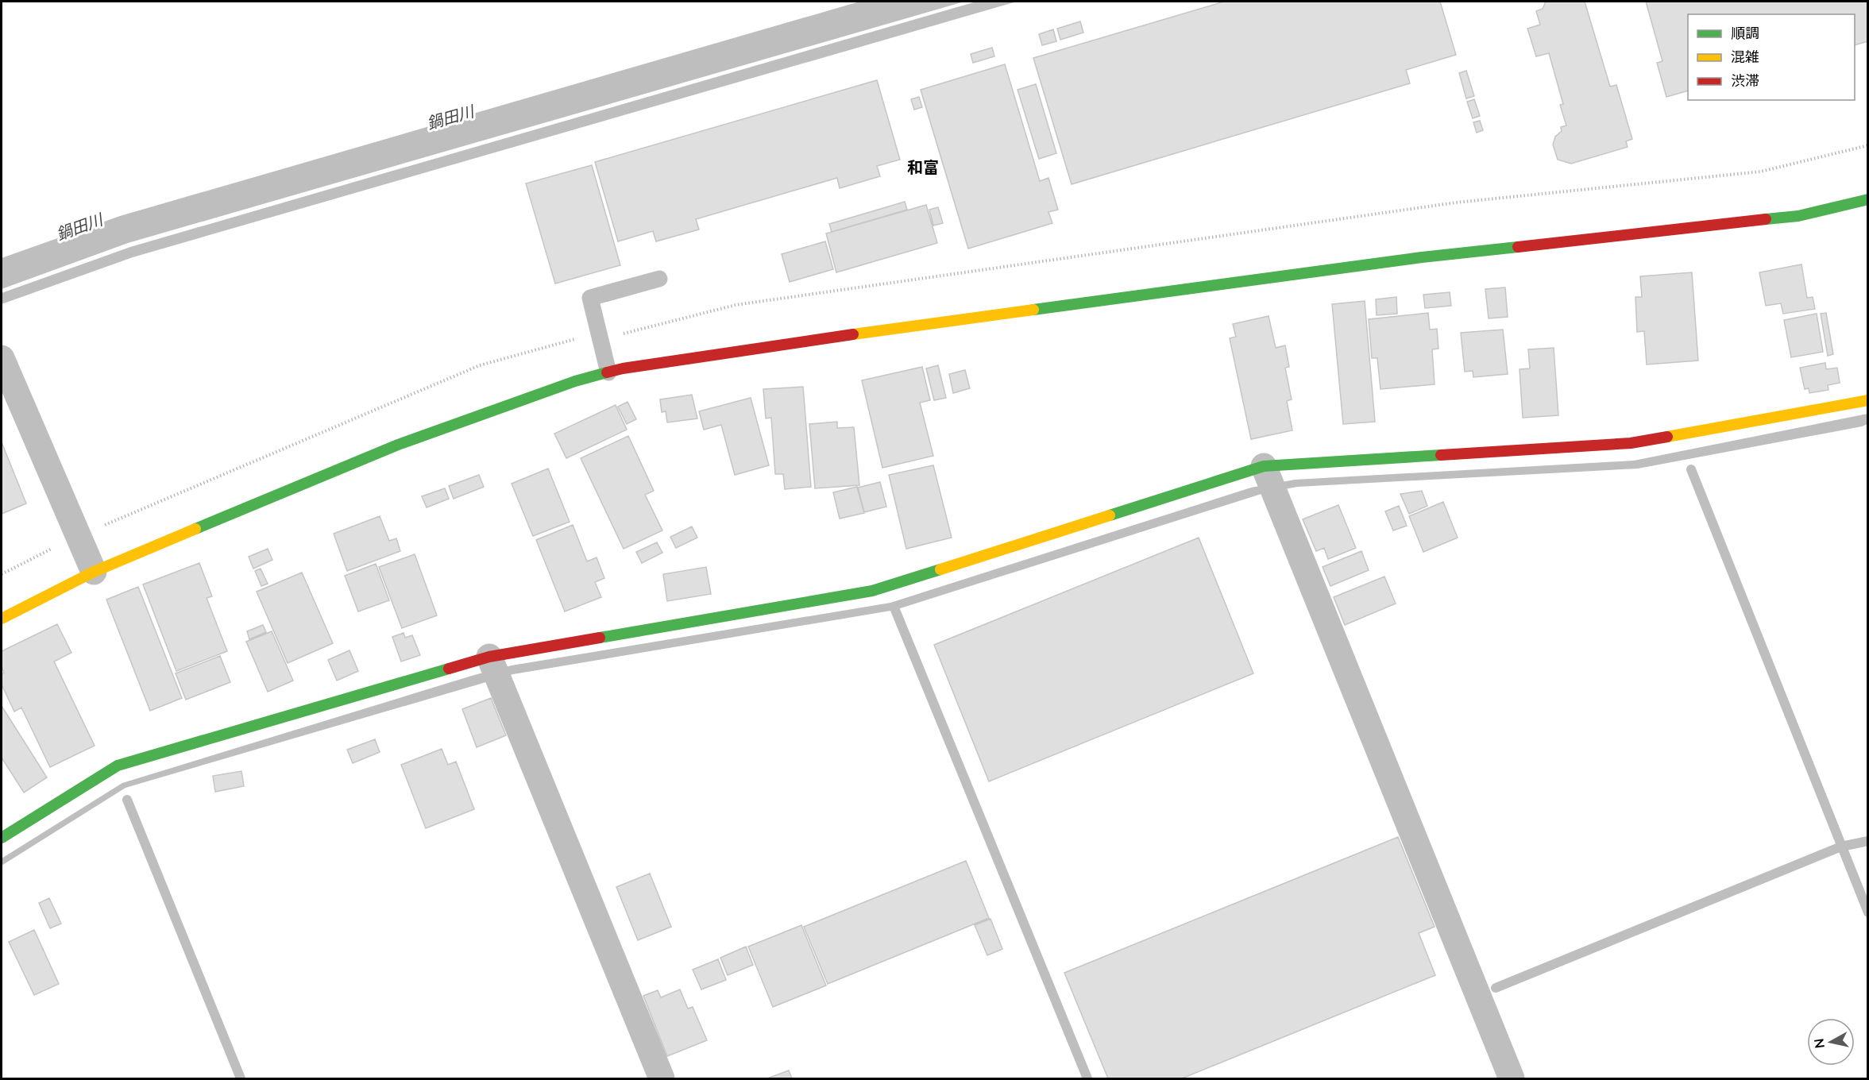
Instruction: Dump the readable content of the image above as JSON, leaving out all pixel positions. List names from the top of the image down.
{
  "districts": ["和富"],
  "water": ["鍋田川"],
  "legend": ["順調", "混雑", "渋滞"],
  "north": "left"
}
